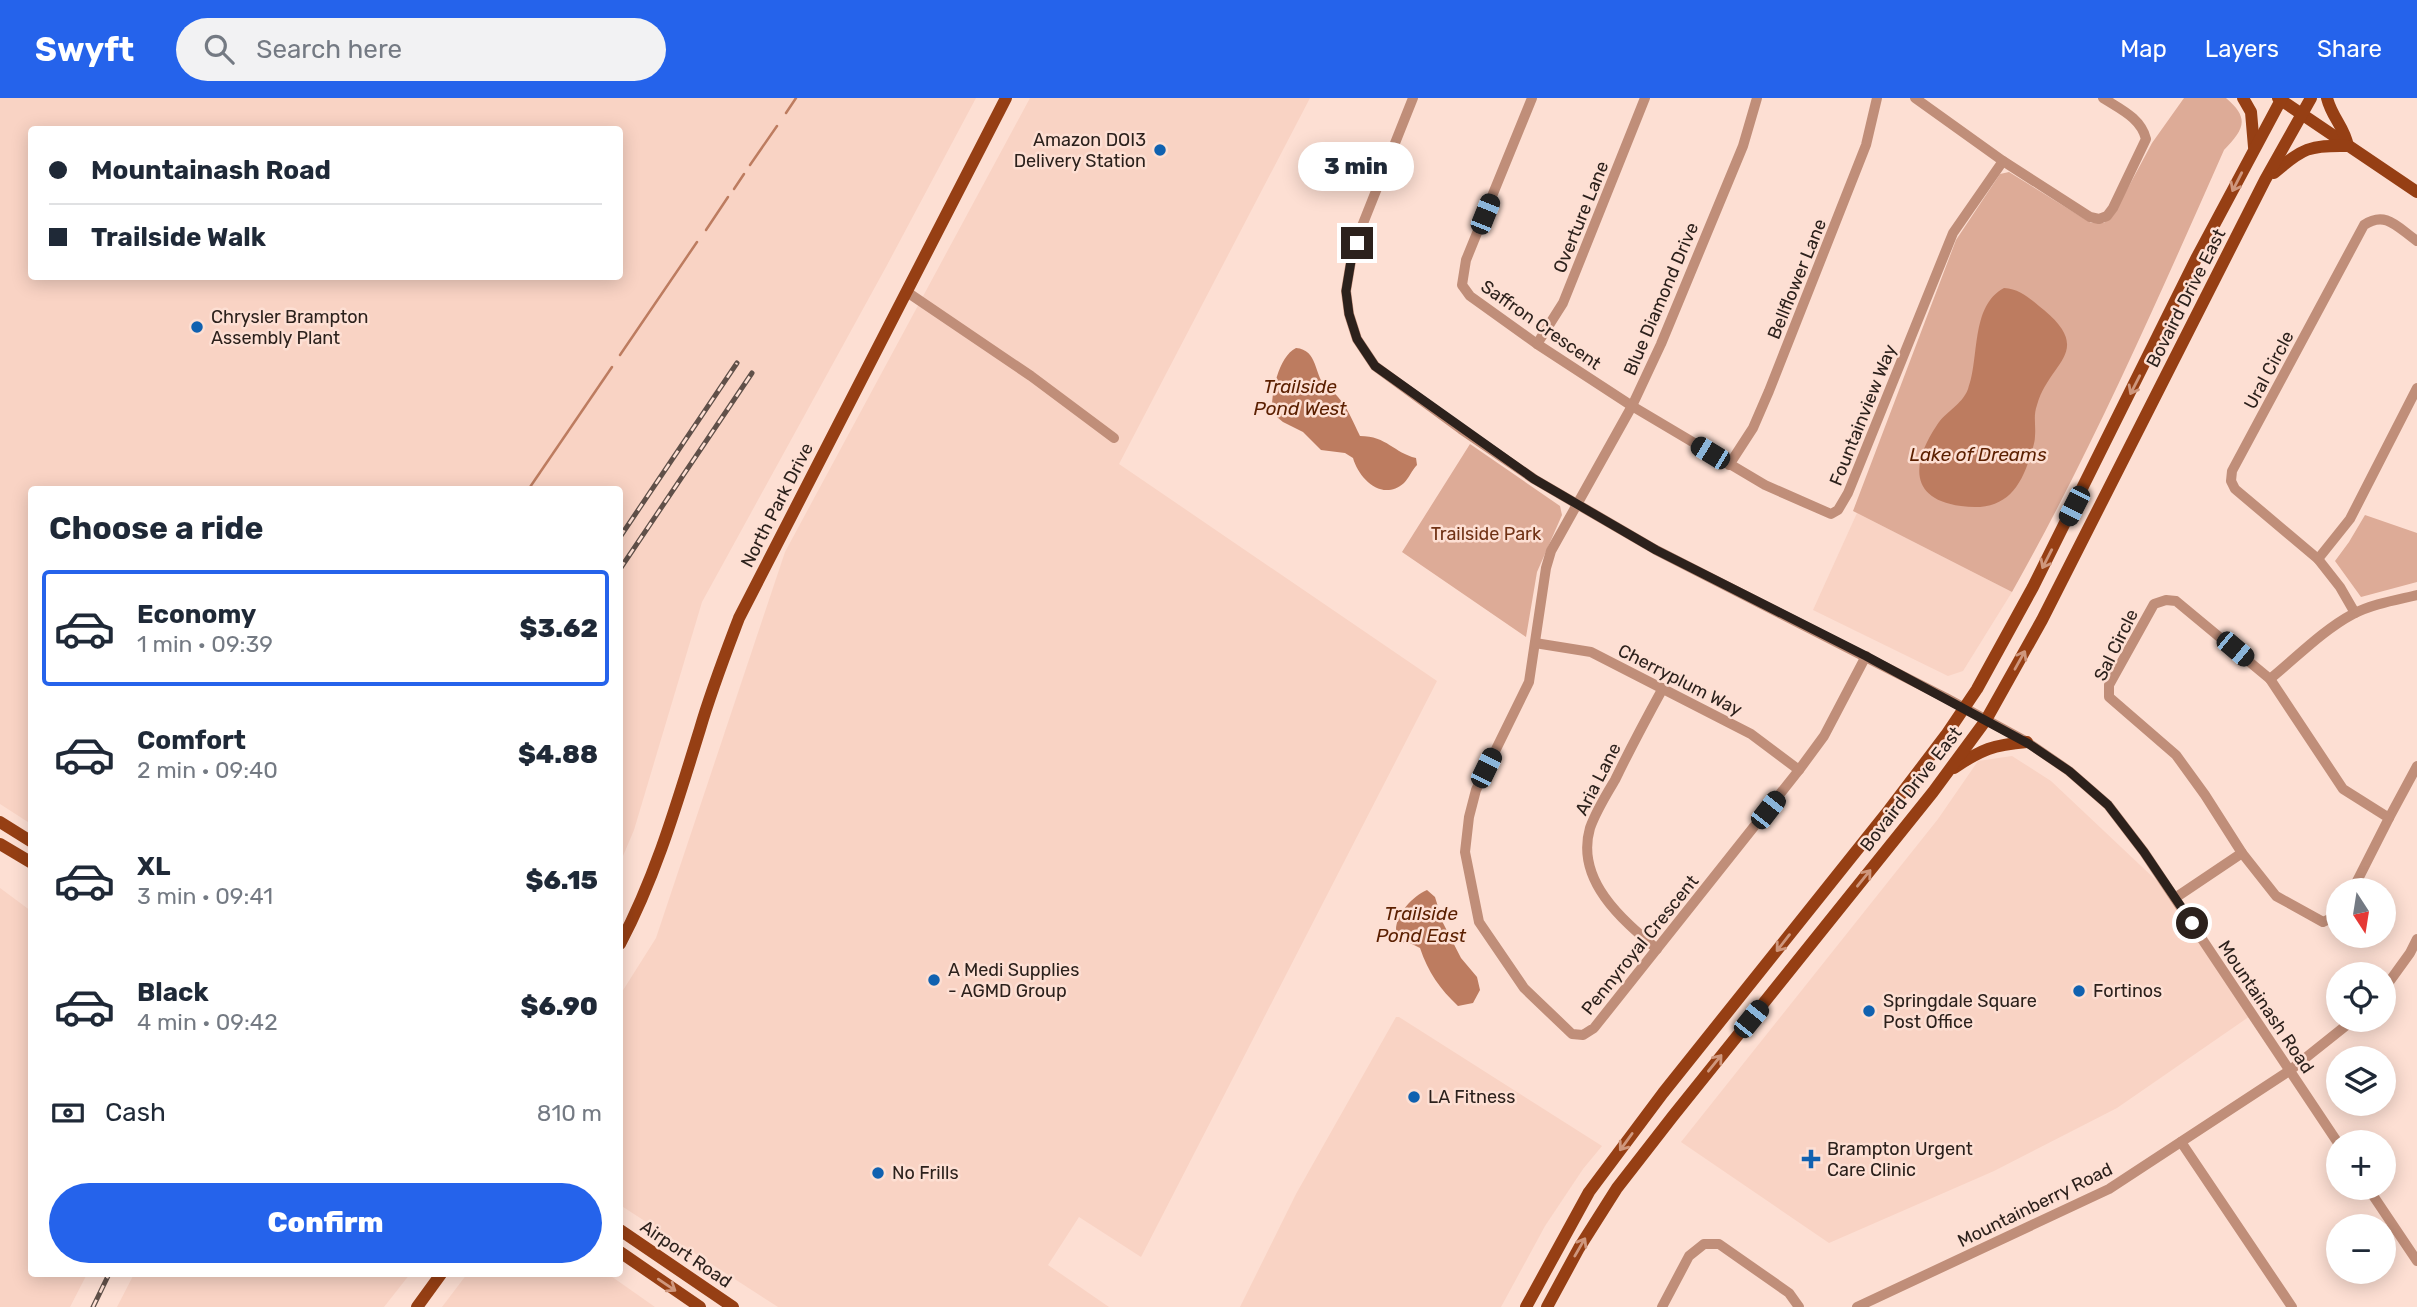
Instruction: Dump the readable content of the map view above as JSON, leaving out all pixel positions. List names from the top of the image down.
{
  "streets": {
    "main road": ["Bovaird Drive East", "North Park Drive", "Airport Road"],
    "street": [
      "Overture Lane",
      "Bellflower Lane",
      "Blue Diamond Drive",
      "Saffron Crescent",
      "Ural Circle",
      "Fountainview Way",
      "Sal Circle",
      "Cherryplum Way",
      "Aria Lane",
      "Pennyroyal Crescent",
      "Mountainash Road",
      "Mountainberry Road"
    ]
  },
  "crossings": [
    ["Overture Lane", "Saffron Crescent"],
    ["Bellflower Lane", "Fountainview Way"],
    ["Bovaird Drive East", "Mountainash Road"],
    ["Blue Diamond Drive", "Saffron Crescent"],
    ["Blue Diamond Drive", "Fountainview Way"],
    ["Blue Diamond Drive", "Pennyroyal Crescent"],
    ["Blue Diamond Drive", "Mountainash Road"],
    ["Saffron Crescent", "Fountainview Way"],
    ["Cherryplum Way", "Aria Lane"],
    ["Cherryplum Way", "Pennyroyal Crescent"],
    ["Aria Lane", "Pennyroyal Crescent"],
    ["Pennyroyal Crescent", "Mountainash Road"],
    ["Mountainash Road", "Mountainberry Road"]
  ],
  "water": ["Trailside Pond West", "Lake of Dreams", "Trailside Pond East"],
  "parks": ["Trailside Park"],
  "places": {
    "other": [
      "Amazon DOI3 Delivery Station",
      "Chrysler Brampton Assembly Plant",
      "A Medi Supplies - AGMD Group",
      "Fortinos",
      "Springdale Square Post Office",
      "LA Fitness",
      "No Frills"
    ],
    "health": ["Brampton Urgent Care Clinic"]
  },
  "north": "bottom",
  "page": {
    "header": "Swyft",
    "search": "Search here",
    "nav": ["Map", "Layers", "Share"],
    "banner": ["Mountainash Road", "Trailside Walk"],
    "bubble": "3 min",
    "heading": "Choose a ride",
    "list": [
      {
        "name": "Economy",
        "note": "1 min · 09:39",
        "value": "$3.62"
      },
      {
        "name": "Comfort",
        "note": "2 min · 09:40",
        "value": "$4.88"
      },
      {
        "name": "XL",
        "note": "3 min · 09:41",
        "value": "$6.15"
      },
      {
        "name": "Black",
        "note": "4 min · 09:42",
        "value": "$6.90"
      }
    ],
    "map_buttons": ["+", "−"],
    "pay": ["Cash", "810 m"],
    "buttons": "Confirm"
  }
}
